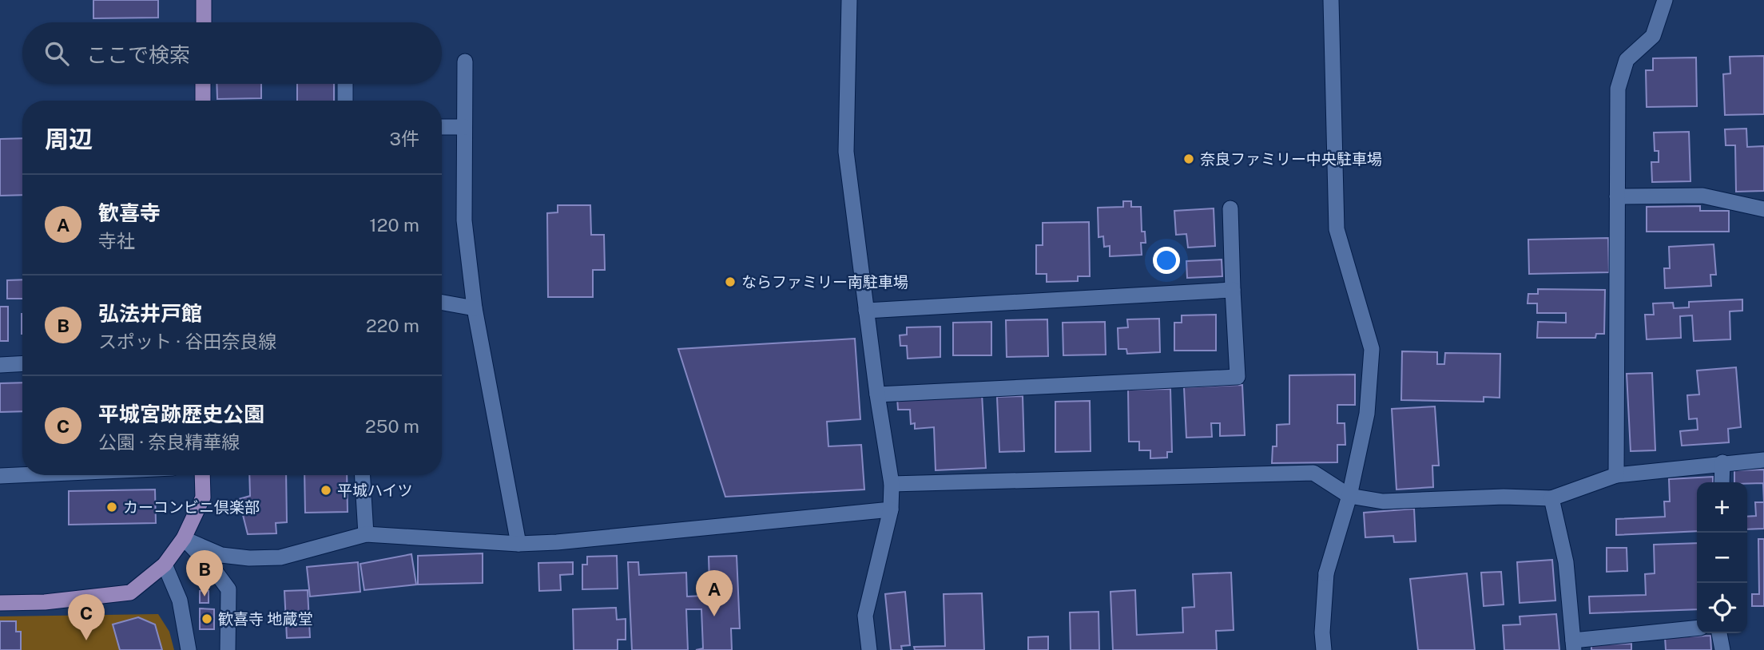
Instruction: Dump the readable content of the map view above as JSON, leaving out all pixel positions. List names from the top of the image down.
{
  "places": [
    "奈良ファミリー中央駐車場",
    "ならファミリー南駐車場",
    "平城ハイツ",
    "カーコンビニ倶楽部",
    "歓喜寺 地蔵堂"
  ],
  "page": {
    "search": "ここで検索",
    "heading": ["周辺", "3件"],
    "list": [
      {
        "mark": "A",
        "name": "歓喜寺",
        "note": "寺社",
        "value": "120 m"
      },
      {
        "mark": "B",
        "name": "弘法井戸館",
        "note": "スポット · 谷田奈良線",
        "value": "220 m"
      },
      {
        "mark": "C",
        "name": "平城宮跡歴史公園",
        "note": "公園 · 奈良精華線",
        "value": "250 m"
      }
    ],
    "map_buttons": ["+", "−"],
    "pins": ["B", "A", "C"]
  }
}
